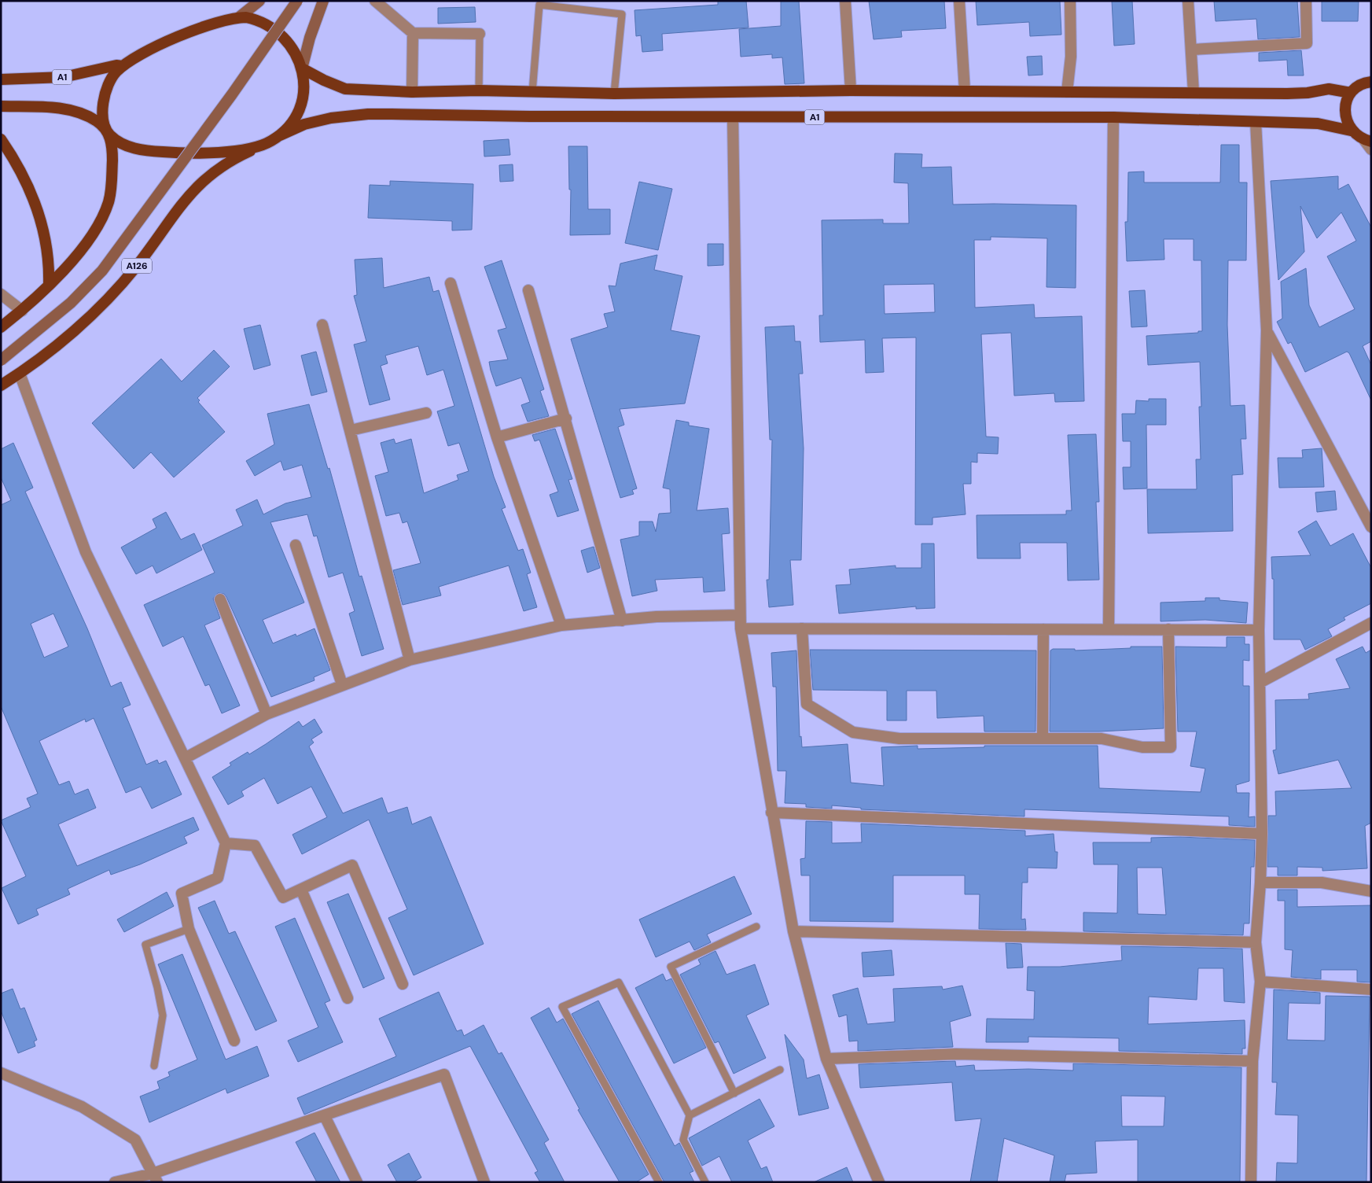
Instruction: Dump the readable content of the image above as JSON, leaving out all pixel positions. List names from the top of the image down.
{
  "streets": {
    "highway": ["A1", "A126"]
  }
}
